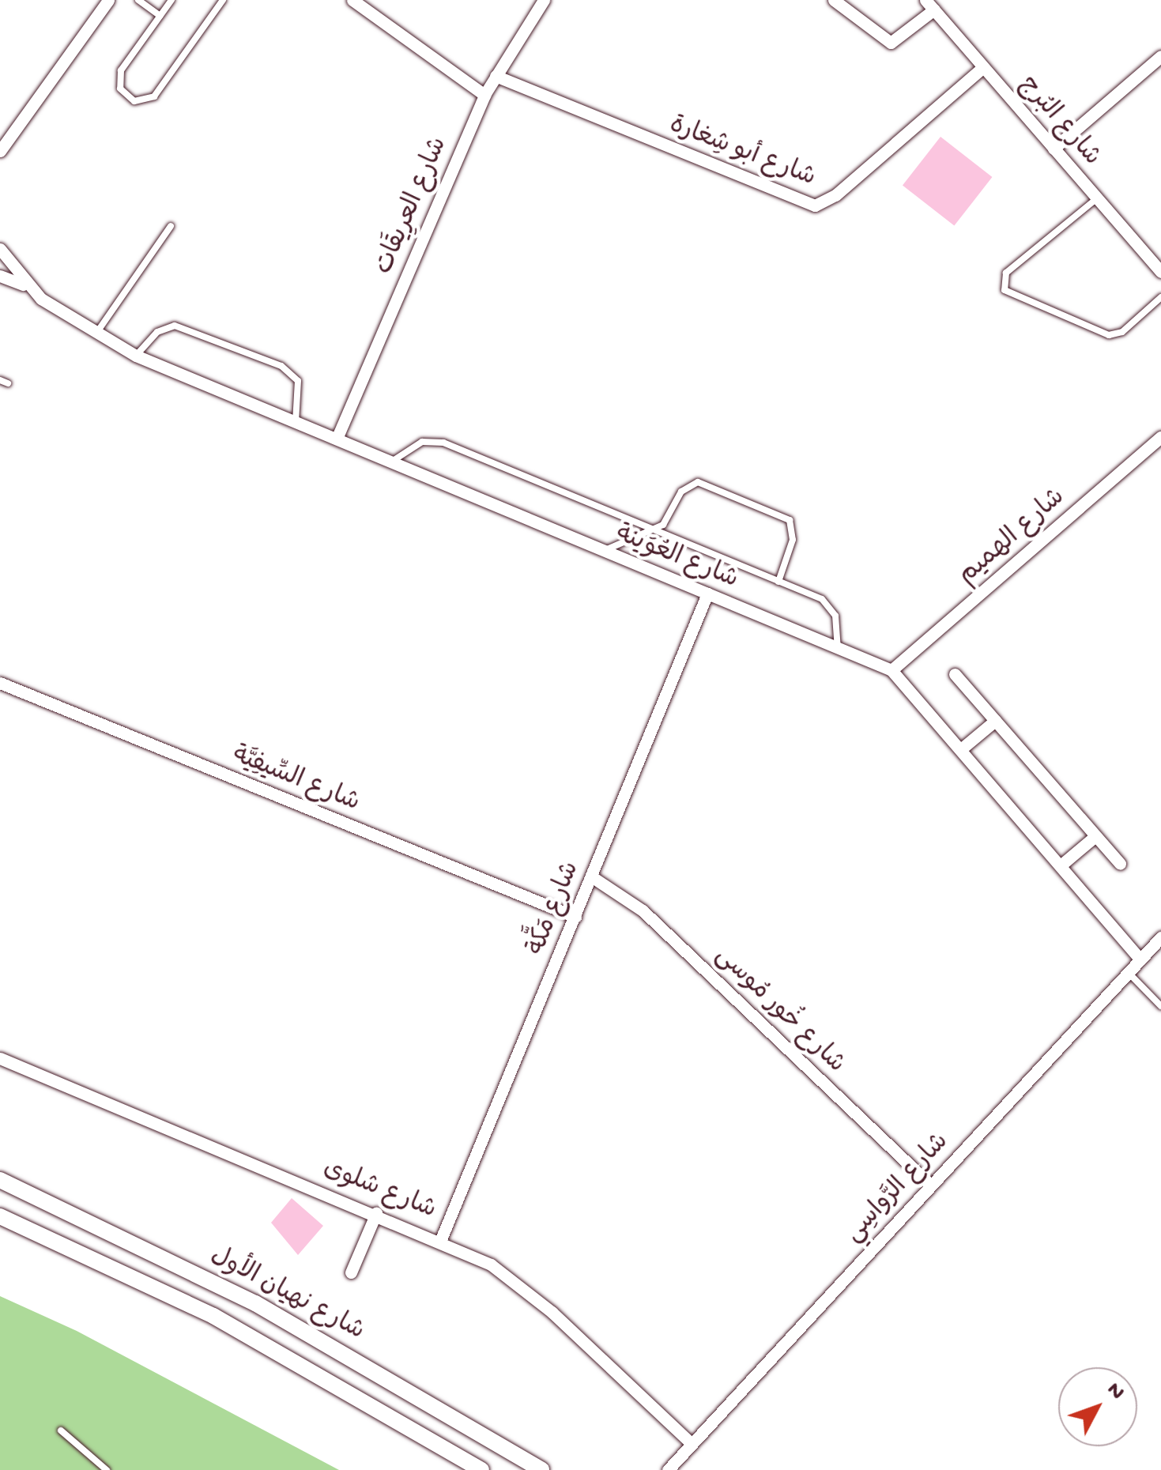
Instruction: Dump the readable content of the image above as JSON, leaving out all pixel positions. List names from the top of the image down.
{
  "streets": {
    "main road": ["شارع نهيان الأول"],
    "street": [
      "شارع البُرج",
      "شارع أبو شِغارة",
      "شارع العرِيقَات",
      "شارع الهميم",
      "شارع العُوَينة",
      "شارع السِّيفِيَّة",
      "شارع مَكَّة",
      "شارع خُور مُوسى",
      "شارع الرَّواسِي",
      "شارع شلوى"
    ]
  },
  "crossings": [
    ["شارع البُرج", "شارع أبو شِغارة"],
    ["شارع أبو شِغارة", "شارع العرِيقَات"],
    ["شارع العرِيقَات", "شارع العُوَينة"],
    ["شارع الهميم", "شارع العُوَينة"],
    ["شارع العُوَينة", "شارع مَكَّة"],
    ["شارع العُوَينة", "شارع الرَّواسِي"],
    ["شارع السِّيفِيَّة", "شارع مَكَّة"],
    ["شارع مَكَّة", "شارع خُور مُوسى"],
    ["شارع مَكَّة", "شارع شلوى"],
    ["شارع خُور مُوسى", "شارع الرَّواسِي"],
    ["شارع الرَّواسِي", "شارع شلوى"]
  ],
  "north": "top right"
}
